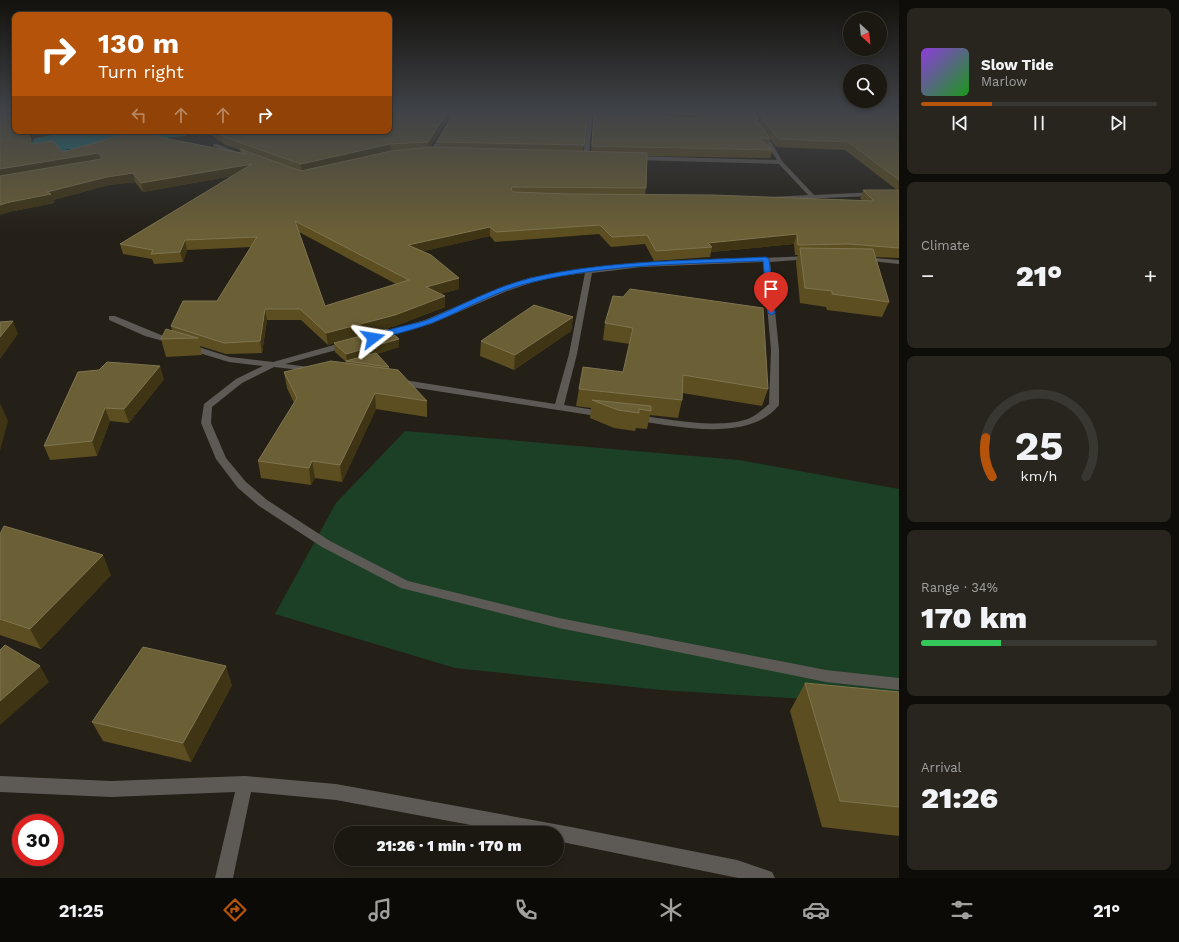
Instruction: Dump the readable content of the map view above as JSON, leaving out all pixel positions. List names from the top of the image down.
{
  "north": "bottom right",
  "page": {
    "turn": ["130 m", "Turn right"],
    "song": ["Slow Tide", "Marlow"],
    "tile": [
      "Climate",
      ["Range · 34%", "170 km"],
      ["Arrival", "21:26"]
    ],
    "heat": ["−", "21°", "+"],
    "limit": "30",
    "trip": "21:26 · 1 min · 170 m",
    "tabs": ["21:25", "21°"],
    "gauge": ["25", "km/h"]
  }
}
